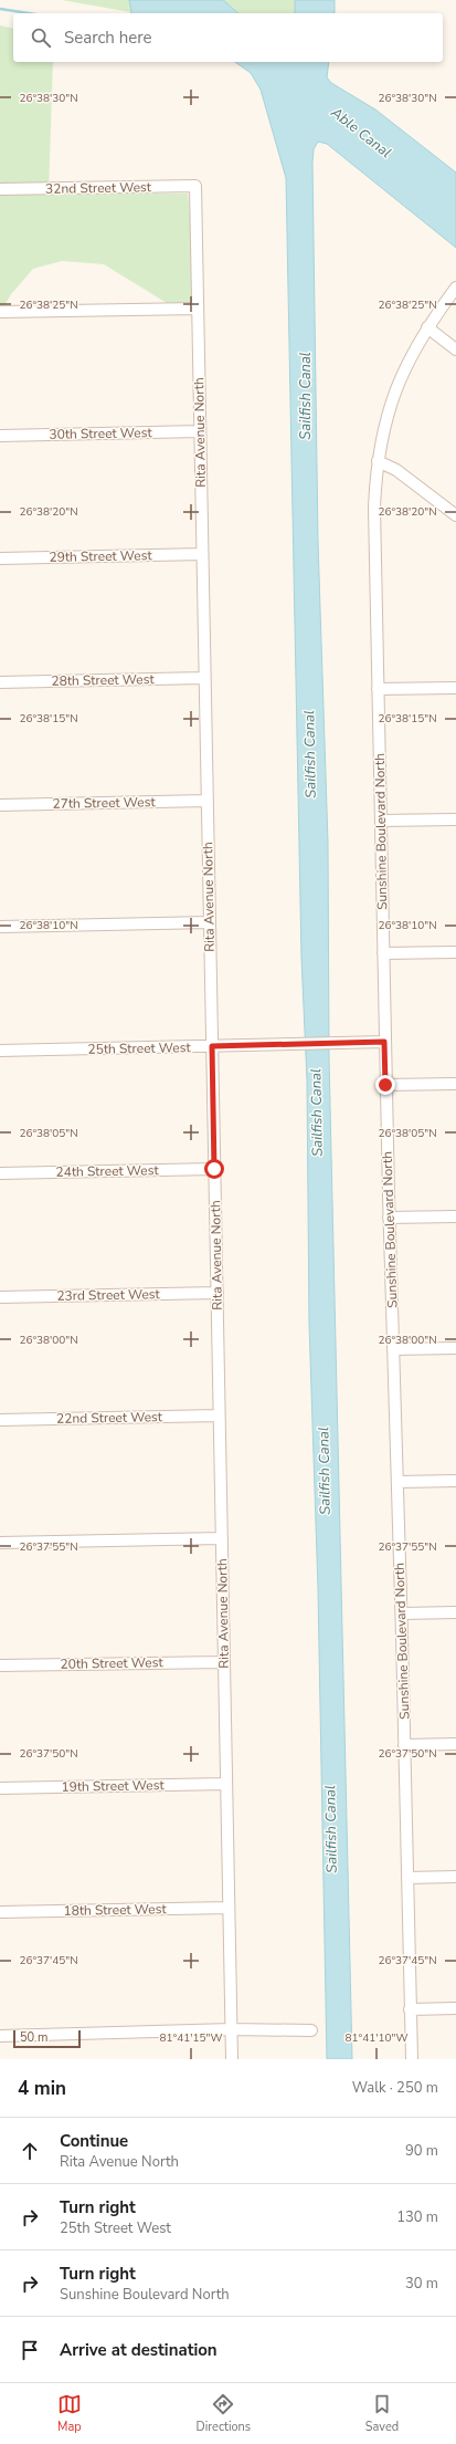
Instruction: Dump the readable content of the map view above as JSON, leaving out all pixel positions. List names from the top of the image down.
{
  "streets": {
    "street": [
      "32nd Street West",
      "Rita Avenue North",
      "30th Street West",
      "29th Street West",
      "28th Street West",
      "27th Street West",
      "Sunshine Boulevard North",
      "25th Street West",
      "24th Street West",
      "23rd Street West",
      "22nd Street West",
      "20th Street West",
      "19th Street West",
      "18th Street West"
    ]
  },
  "crossings": [
    ["32nd Street West", "Rita Avenue North"],
    ["Rita Avenue North", "30th Street West"],
    ["Rita Avenue North", "29th Street West"],
    ["Rita Avenue North", "28th Street West"],
    ["Rita Avenue North", "27th Street West"],
    ["Rita Avenue North", "25th Street West"],
    ["Rita Avenue North", "24th Street West"],
    ["Rita Avenue North", "23rd Street West"],
    ["Rita Avenue North", "22nd Street West"],
    ["Rita Avenue North", "20th Street West"],
    ["Rita Avenue North", "19th Street West"],
    ["Rita Avenue North", "18th Street West"],
    ["Sunshine Boulevard North", "25th Street West"]
  ],
  "water": ["Able Canal", "Sailfish Canal"],
  "scale_bar": "50 m",
  "page": {
    "search": "Search here",
    "scale": "50 m",
    "heading": ["4 min", "Walk · 250 m"],
    "list": [
      ["Continue", "Rita Avenue North", "90 m"],
      ["Turn right", "25th Street West", "130 m"],
      ["Turn right", "Sunshine Boulevard North", "30 m"],
      "Arrive at destination"
    ],
    "nav": ["Map", "Directions", "Saved"]
  },
  "coordinates": [
    "26°38'30\"N",
    "26°38'25\"N",
    "26°38'20\"N",
    "26°38'15\"N",
    "26°38'10\"N",
    "26°38'05\"N",
    "26°38'00\"N",
    "26°37'55\"N",
    "26°37'50\"N",
    "26°37'45\"N",
    "81°41'15\"W",
    "81°41'10\"W"
  ]
}
